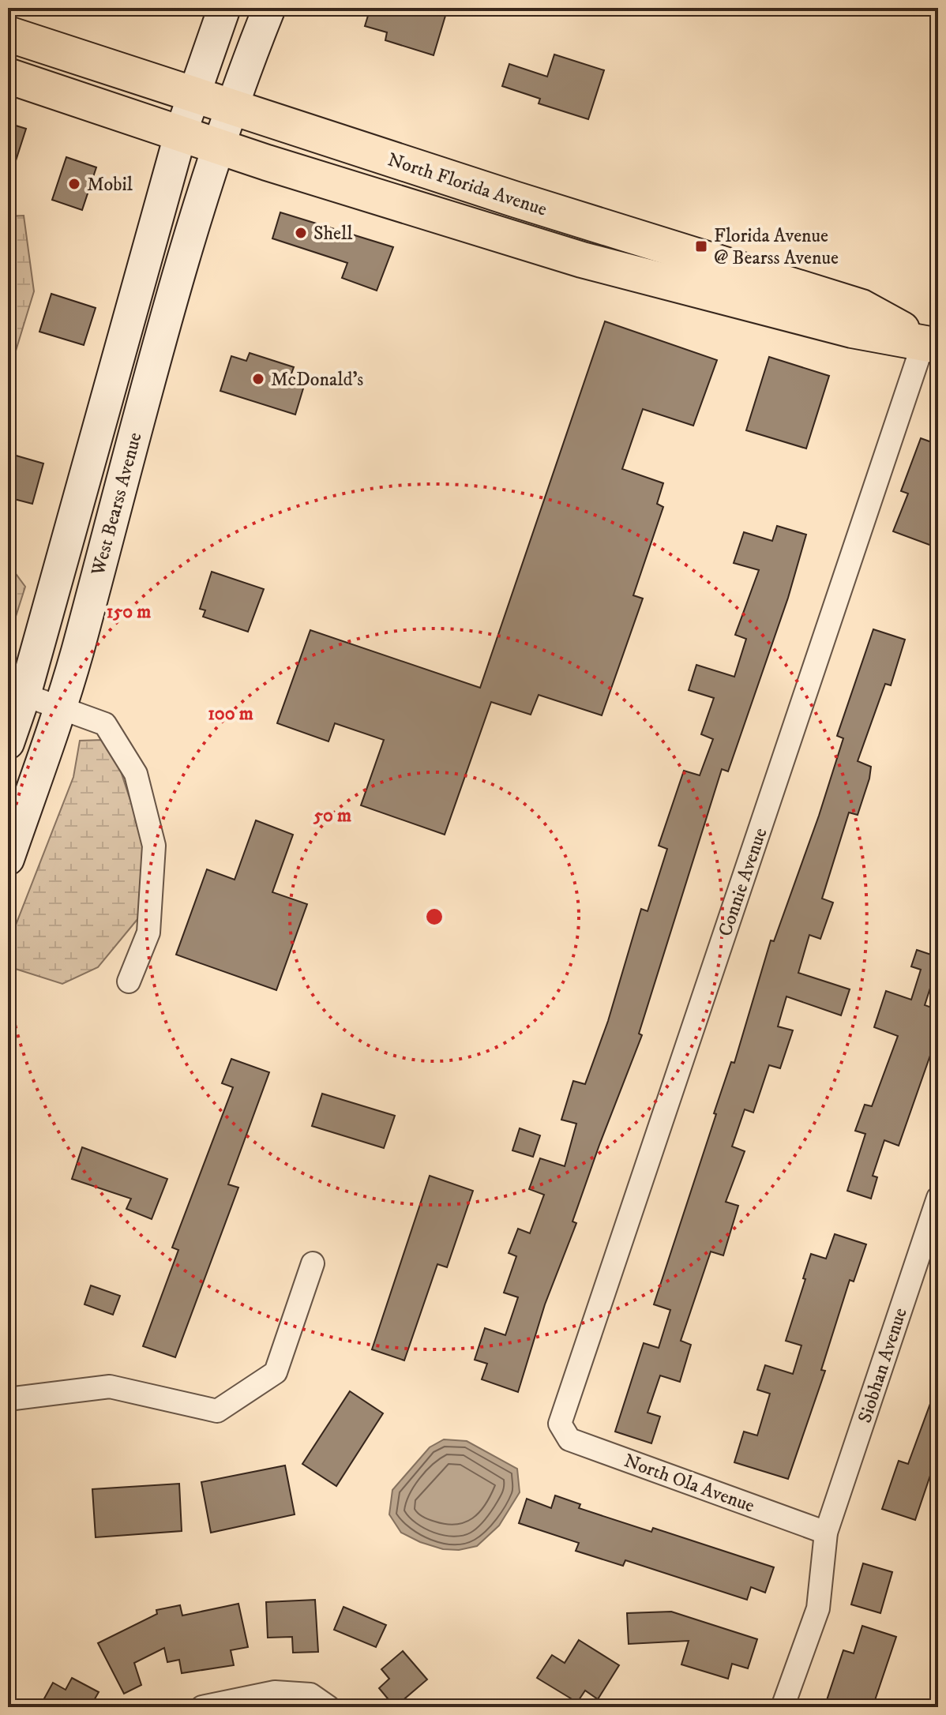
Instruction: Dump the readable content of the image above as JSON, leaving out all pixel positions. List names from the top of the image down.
{
  "streets": {
    "main road": ["North Florida Avenue", "West Bearss Avenue"],
    "street": ["Connie Avenue", "Siobhan Avenue", "North Ola Avenue"]
  },
  "crossings": [
    ["North Florida Avenue", "West Bearss Avenue"],
    ["North Florida Avenue", "Connie Avenue"],
    ["Connie Avenue", "North Ola Avenue"],
    ["Siobhan Avenue", "North Ola Avenue"]
  ],
  "places": {
    "other": ["Mobil", "Shell", "McDonald's"],
    "transit": ["Florida Avenue @ Bearss Avenue"]
  },
  "rings": ["150 m", "100 m", "50 m"]
}
